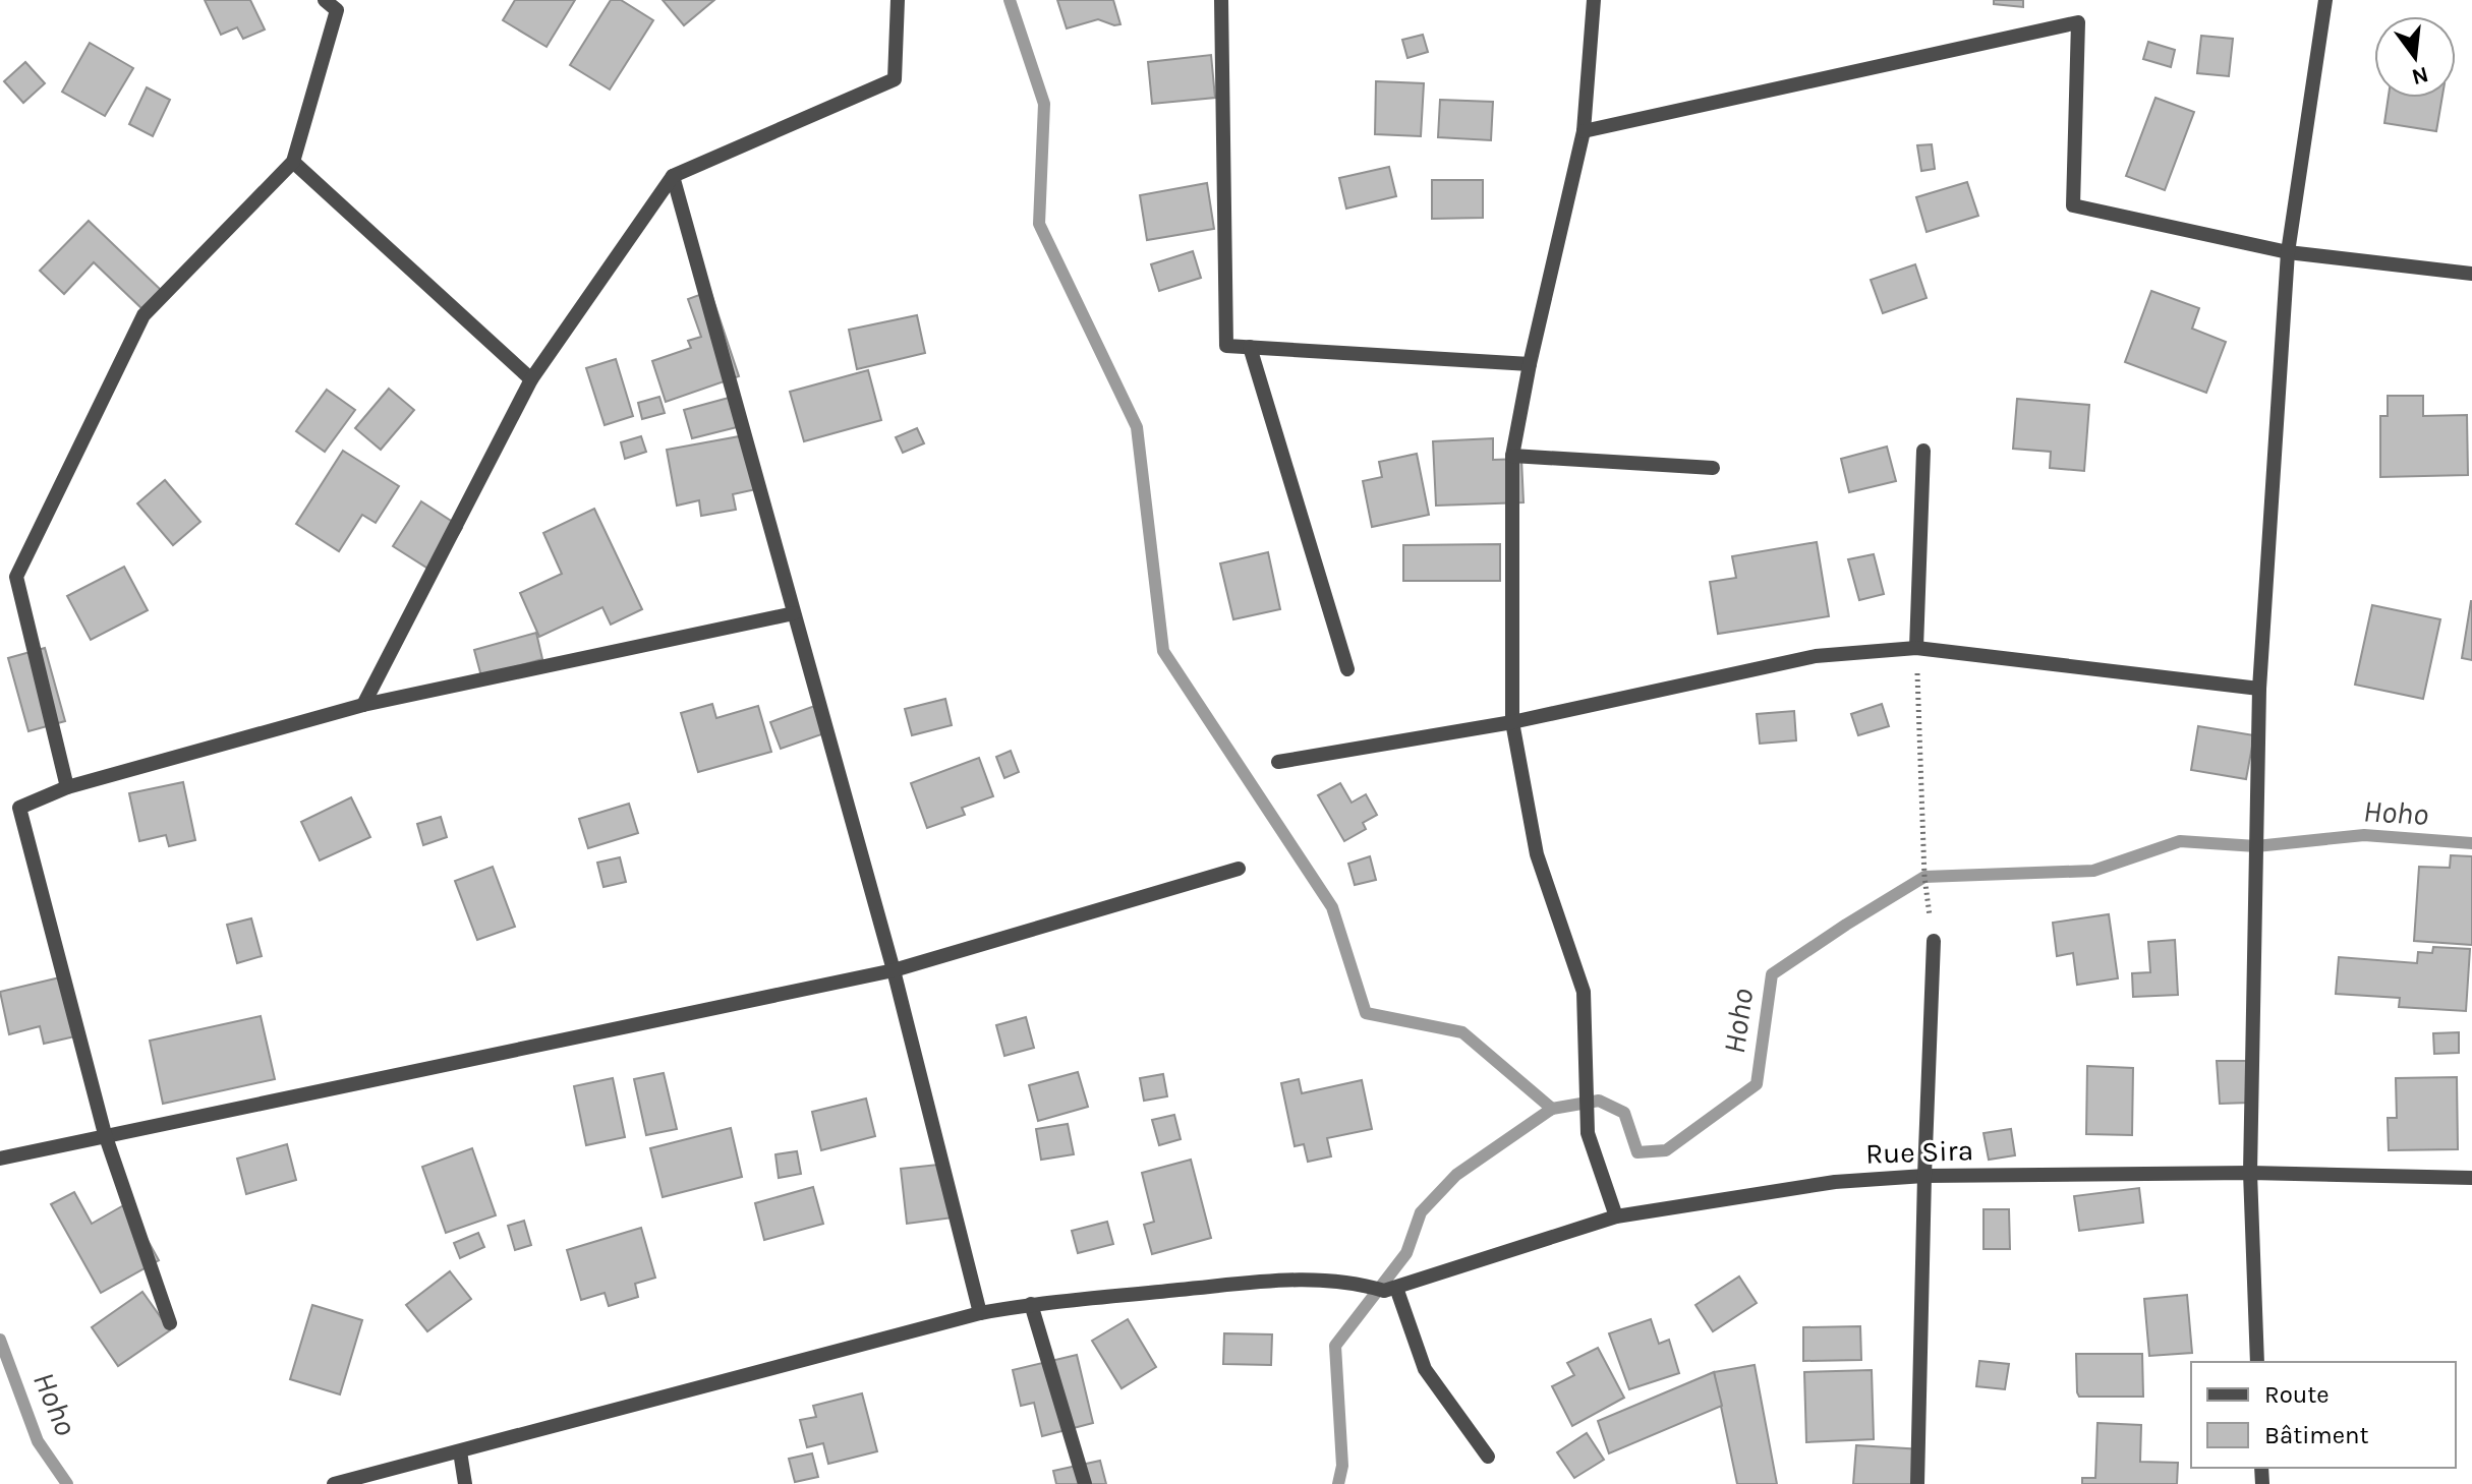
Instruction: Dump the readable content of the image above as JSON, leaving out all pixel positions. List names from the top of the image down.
{
  "streets": {
    "street": ["Rue Sira"]
  },
  "water": ["Hoho"],
  "legend": ["Route", "Bâtiment"],
  "north": "bottom"
}
